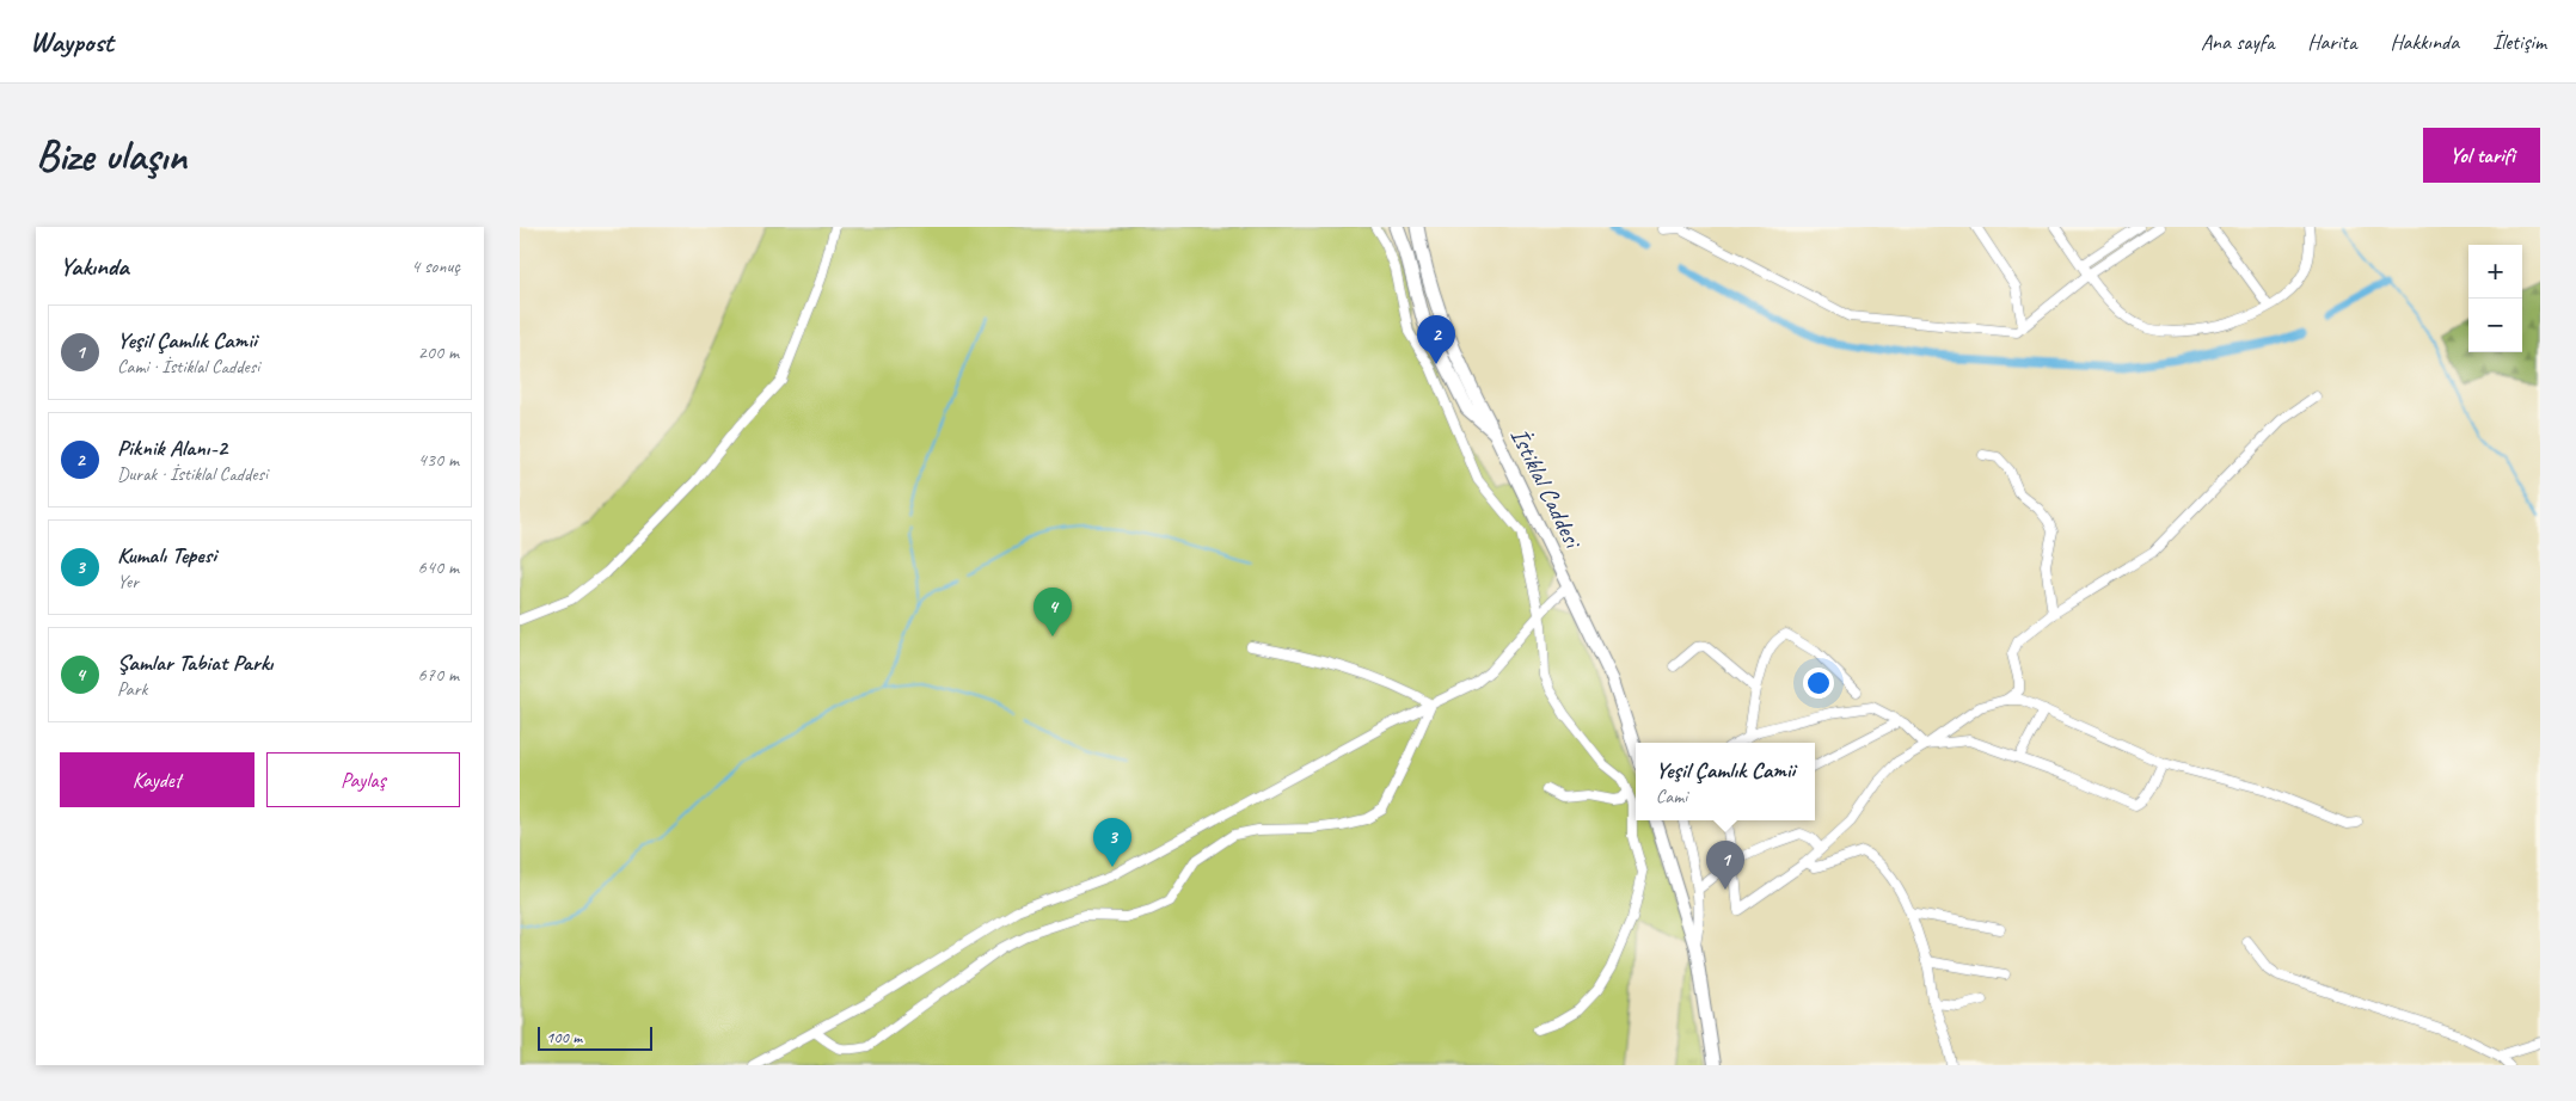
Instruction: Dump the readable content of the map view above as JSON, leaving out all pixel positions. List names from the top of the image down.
{
  "streets": {
    "main road": ["İstiklal Caddesi"]
  },
  "scale_bar": "100 m",
  "page": {
    "header": "Waypost",
    "nav": [
      "Ana sayfa",
      "Harita",
      "Hakkında",
      "İletişim"
    ],
    "buttons": [
      "Yol tarifi",
      ["Kaydet", "Paylaş"]
    ],
    "title": "Bize ulaşın",
    "heading": ["Yakında", "4 sonuç"],
    "map_buttons": ["+", "−"],
    "list": [
      {
        "mark": "1",
        "name": "Yeşil Çamlık Camii",
        "note": "Cami · İstiklal Caddesi",
        "value": "200 m"
      },
      {
        "mark": "2",
        "name": "Piknik Alanı-2",
        "note": "Durak · İstiklal Caddesi",
        "value": "430 m"
      },
      {
        "mark": "3",
        "name": "Kumalı Tepesi",
        "note": "Yer",
        "value": "640 m"
      },
      {
        "mark": "4",
        "name": "Şamlar Tabiat Parkı",
        "note": "Park",
        "value": "670 m"
      }
    ],
    "pins": [
      "2",
      "4",
      "3",
      "1"
    ],
    "popup": ["Yeşil Çamlık Camii", "Cami"],
    "scale": "100 m"
  }
}
